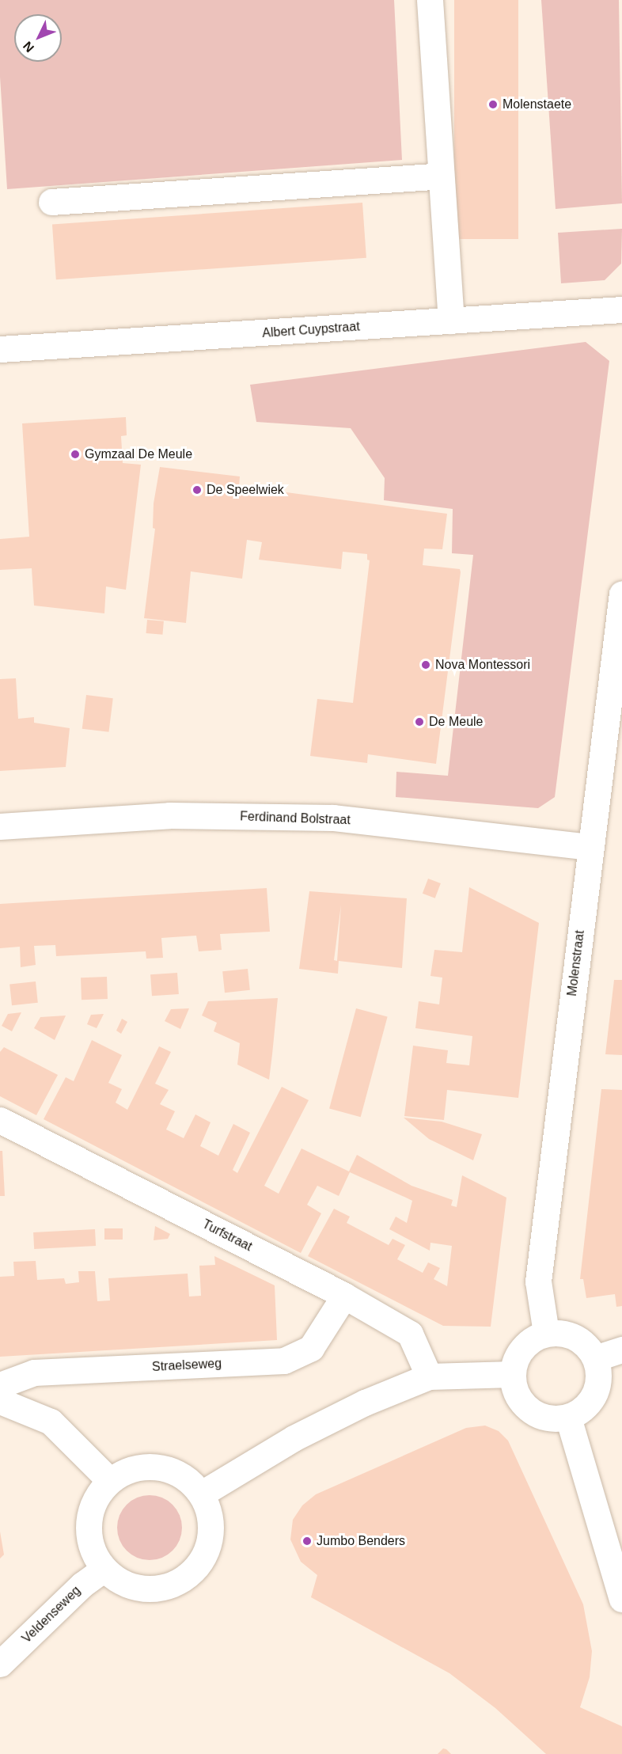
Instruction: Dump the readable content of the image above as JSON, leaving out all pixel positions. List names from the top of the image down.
{
  "streets": {
    "street": [
      "Albert Cuypstraat",
      "Ferdinand Bolstraat",
      "Molenstraat",
      "Turfstraat",
      "Straelseweg",
      "Veldenseweg"
    ]
  },
  "crossings": [
    ["Ferdinand Bolstraat", "Molenstraat"],
    ["Turfstraat", "Straelseweg"]
  ],
  "places": [
    "Molenstaete",
    "Gymzaal De Meule",
    "De Speelwiek",
    "Nova Montessori",
    "De Meule",
    "Jumbo Benders"
  ],
  "north": "bottom left"
}
